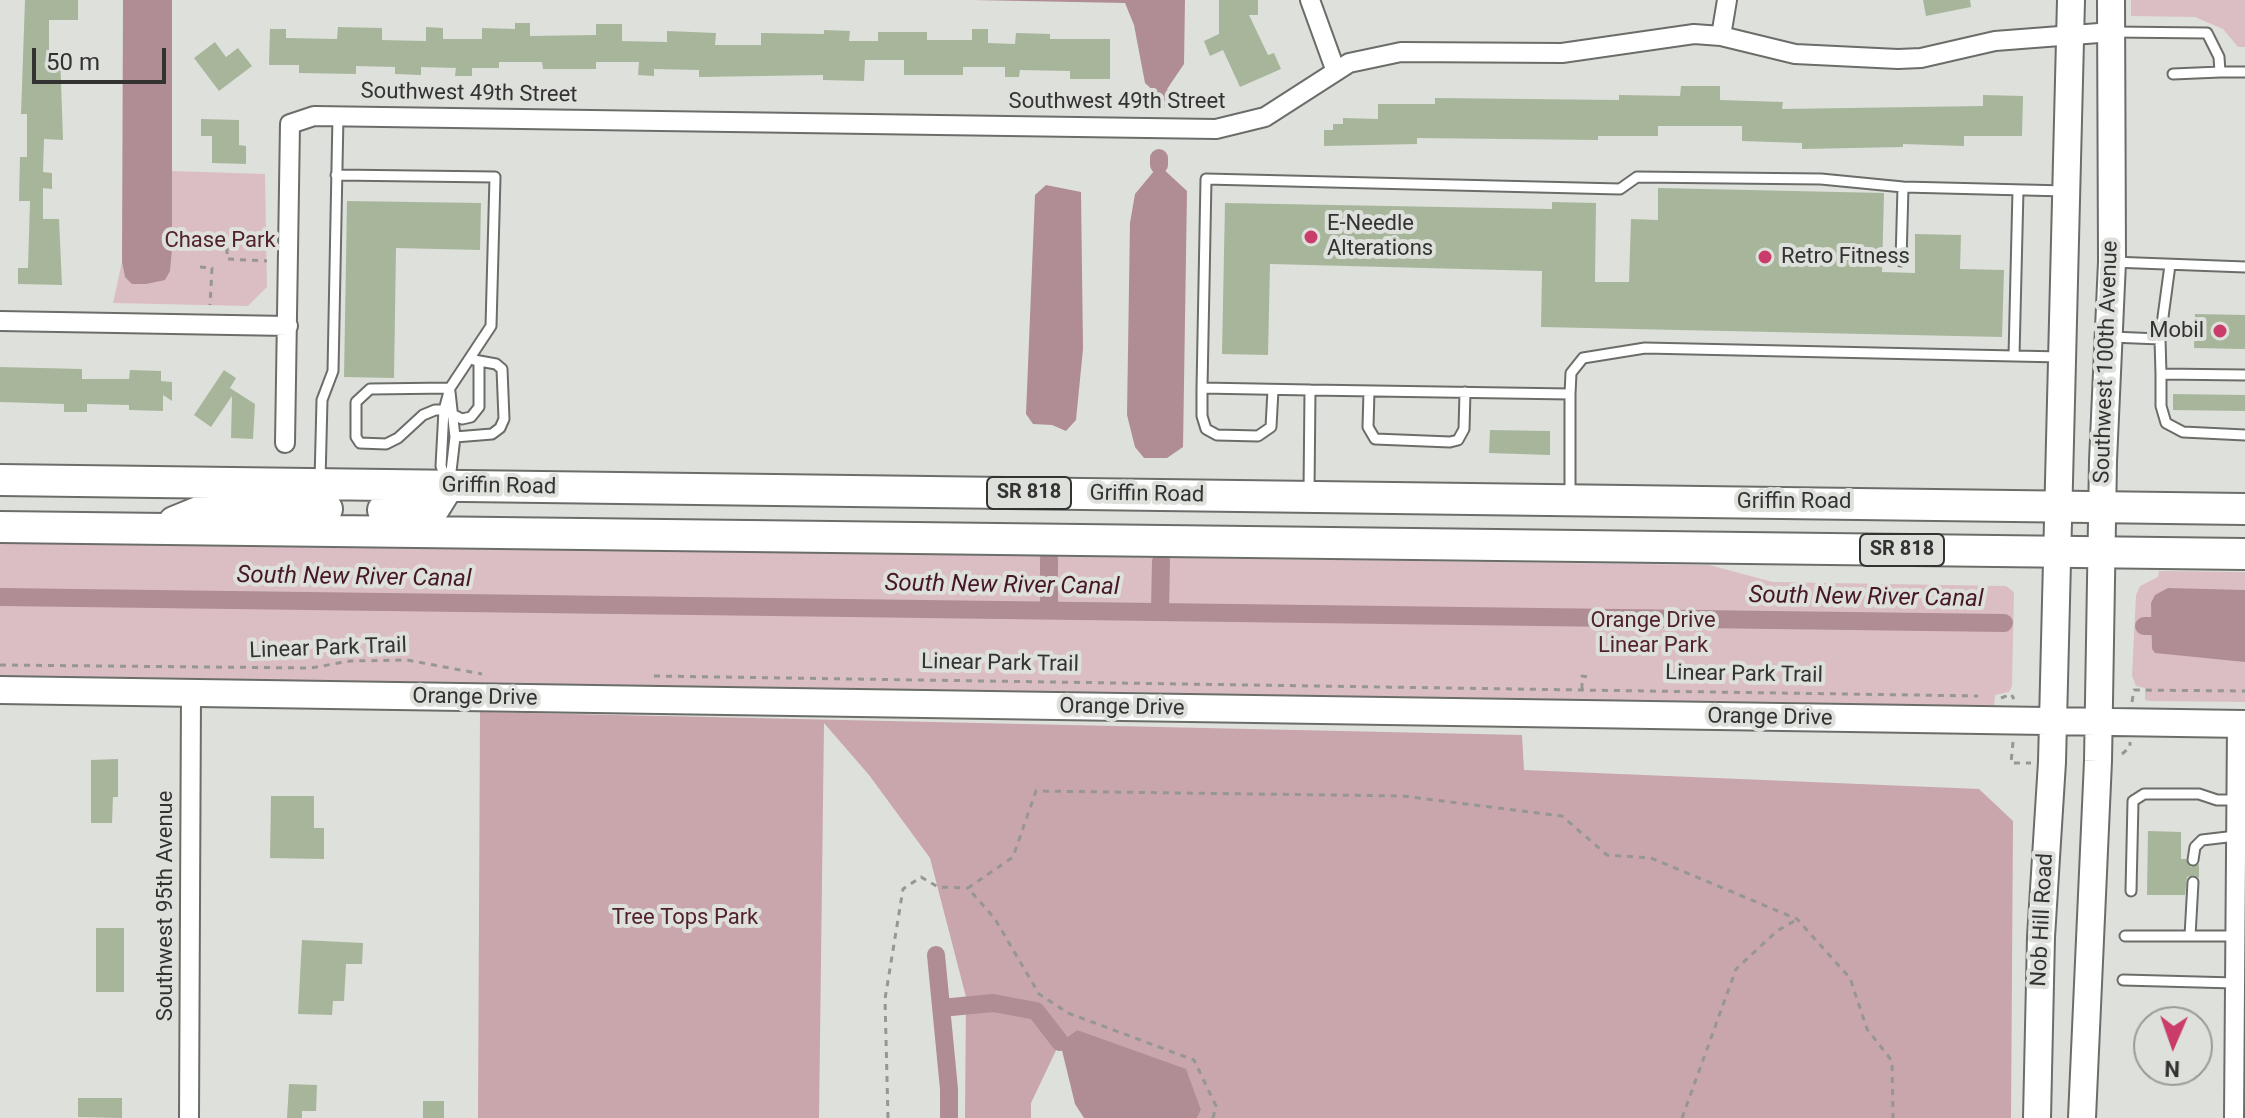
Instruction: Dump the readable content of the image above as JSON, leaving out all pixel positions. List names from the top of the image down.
{
  "streets": {
    "main road": [
      "Southwest 100th Avenue",
      "Griffin Road",
      "SR 818",
      "Orange Drive",
      "Nob Hill Road"
    ],
    "street": ["Southwest 49th Street", "Southwest 95th Avenue"],
    "path": ["Linear Park Trail"]
  },
  "crossings": [
    ["Southwest 49th Street", "Southwest 100th Avenue"],
    ["Southwest 100th Avenue", "Griffin Road"],
    ["Southwest 100th Avenue", "Orange Drive"],
    ["Southwest 100th Avenue", "Nob Hill Road"],
    ["Orange Drive", "Southwest 95th Avenue"],
    ["Orange Drive", "Nob Hill Road"]
  ],
  "water": ["South New River Canal"],
  "parks": ["Chase Park", "Orange Drive Linear Park", "Tree Tops Park"],
  "places": ["E-Needle Alterations", "Retro Fitness", "Mobil"],
  "scale_bar": "50 m",
  "north": "bottom"
}
